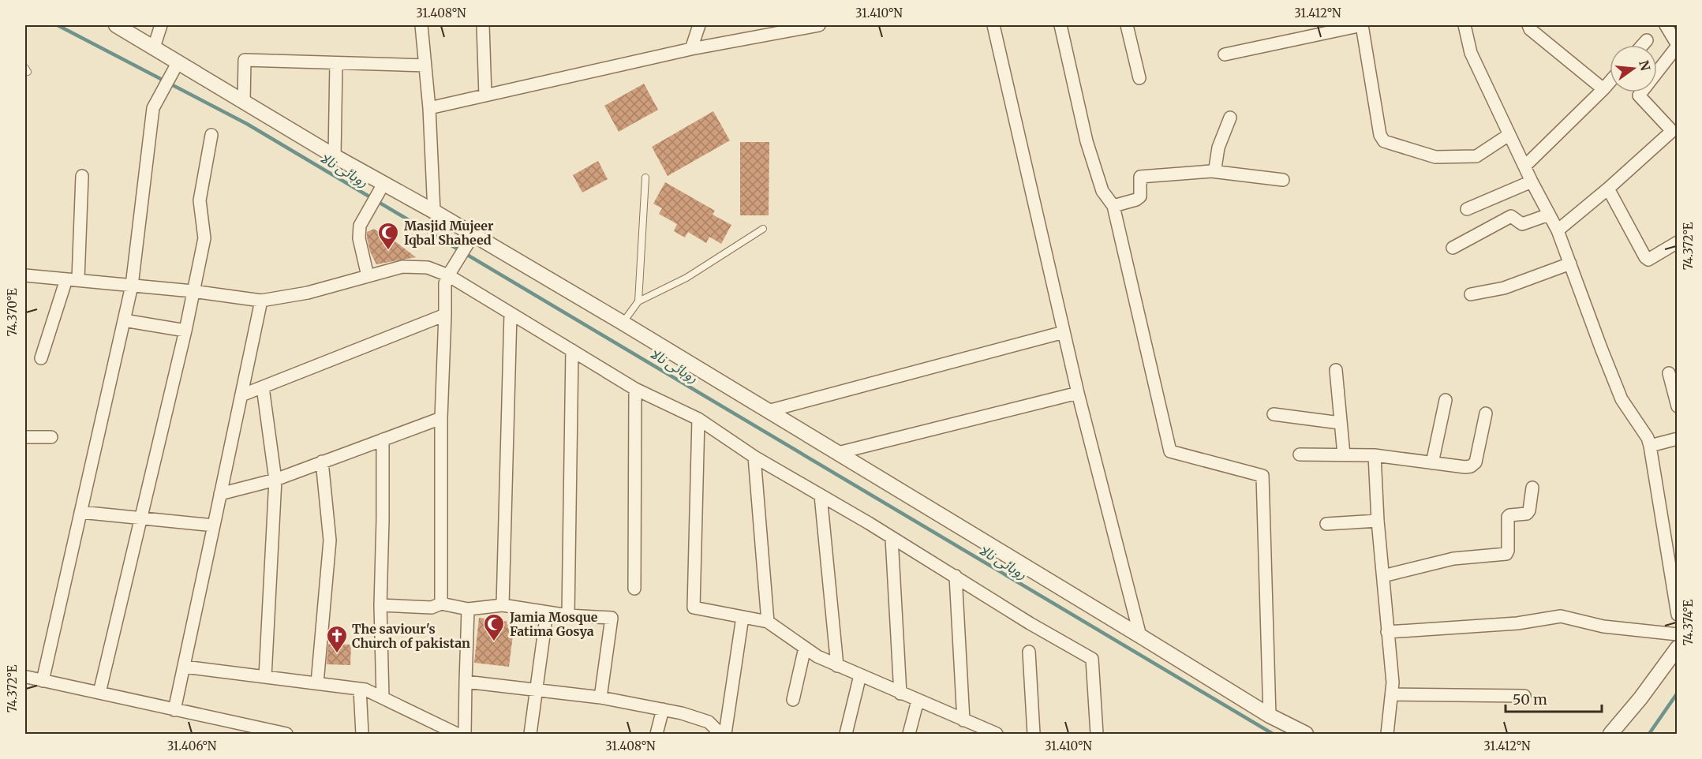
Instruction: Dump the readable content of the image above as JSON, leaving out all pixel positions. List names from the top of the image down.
{
  "water": ["روہائی نالا"],
  "places": {
    "mosque": ["Masjid Mujeer Iqbal Shaheed", "Jamia Mosque Fatima Gosya"],
    "church": ["The saviour's Church of pakistan"]
  },
  "scale_bar": "50 m",
  "north": "right",
  "coordinates": [
    "31.408°N",
    "31.410°N",
    "31.412°N",
    "74.372°E",
    "74.370°E",
    "74.374°E",
    "31.406°N"
  ]
}
